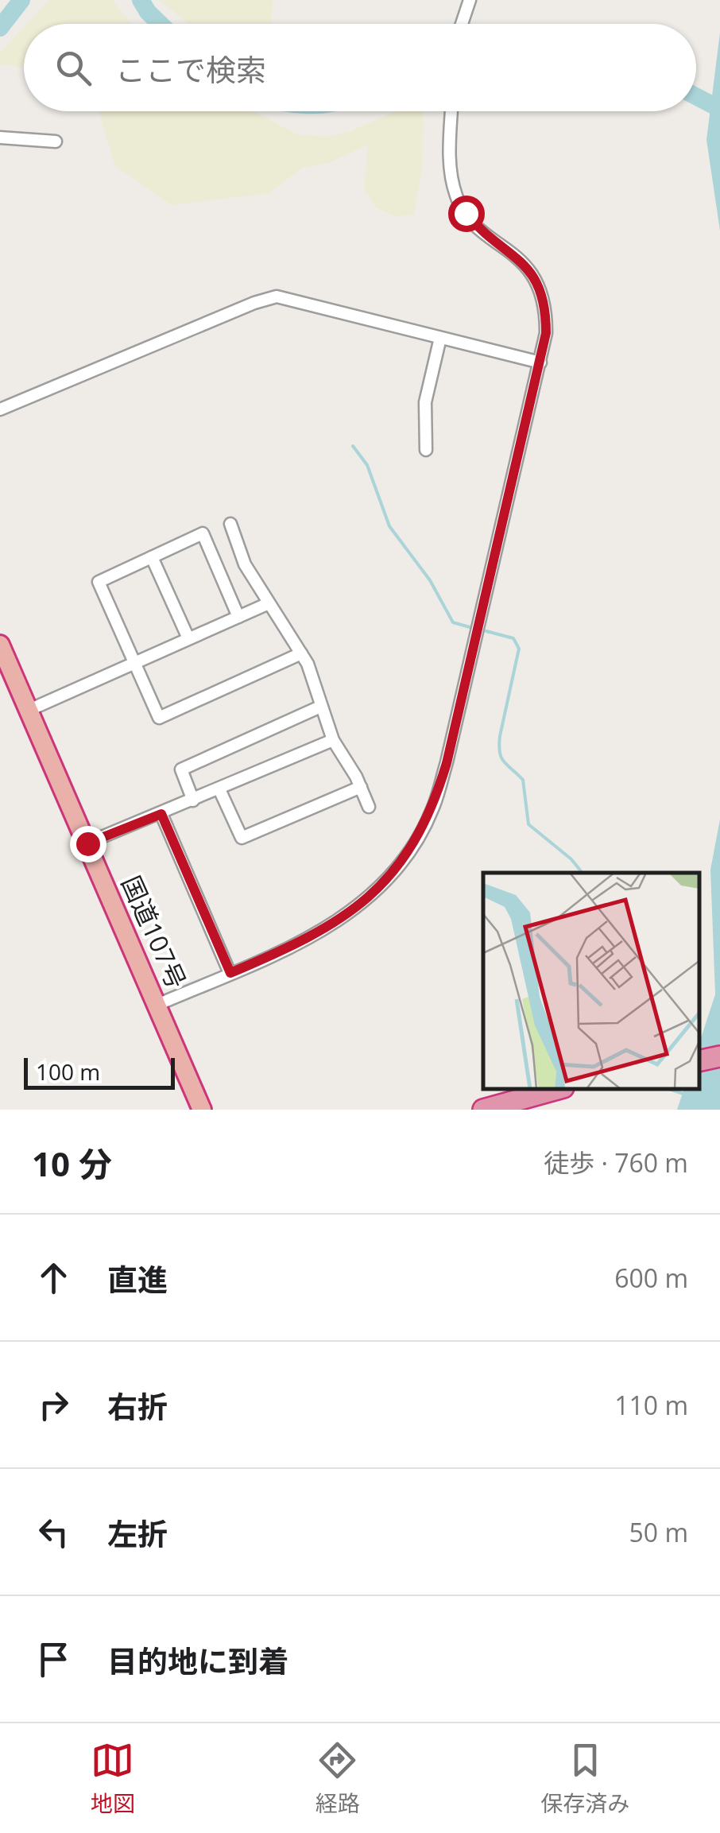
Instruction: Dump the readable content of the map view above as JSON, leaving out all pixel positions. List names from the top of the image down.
{
  "streets": {
    "highway": ["国道107号"]
  },
  "scale_bar": "100 m",
  "page": {
    "search": "ここで検索",
    "scale": "100 m",
    "heading": ["10 分", "徒歩 · 760 m"],
    "list": [
      ["直進", "600 m"],
      ["右折", "110 m"],
      ["左折", "50 m"],
      "目的地に到着"
    ],
    "nav": ["地図", "経路", "保存済み"]
  }
}
